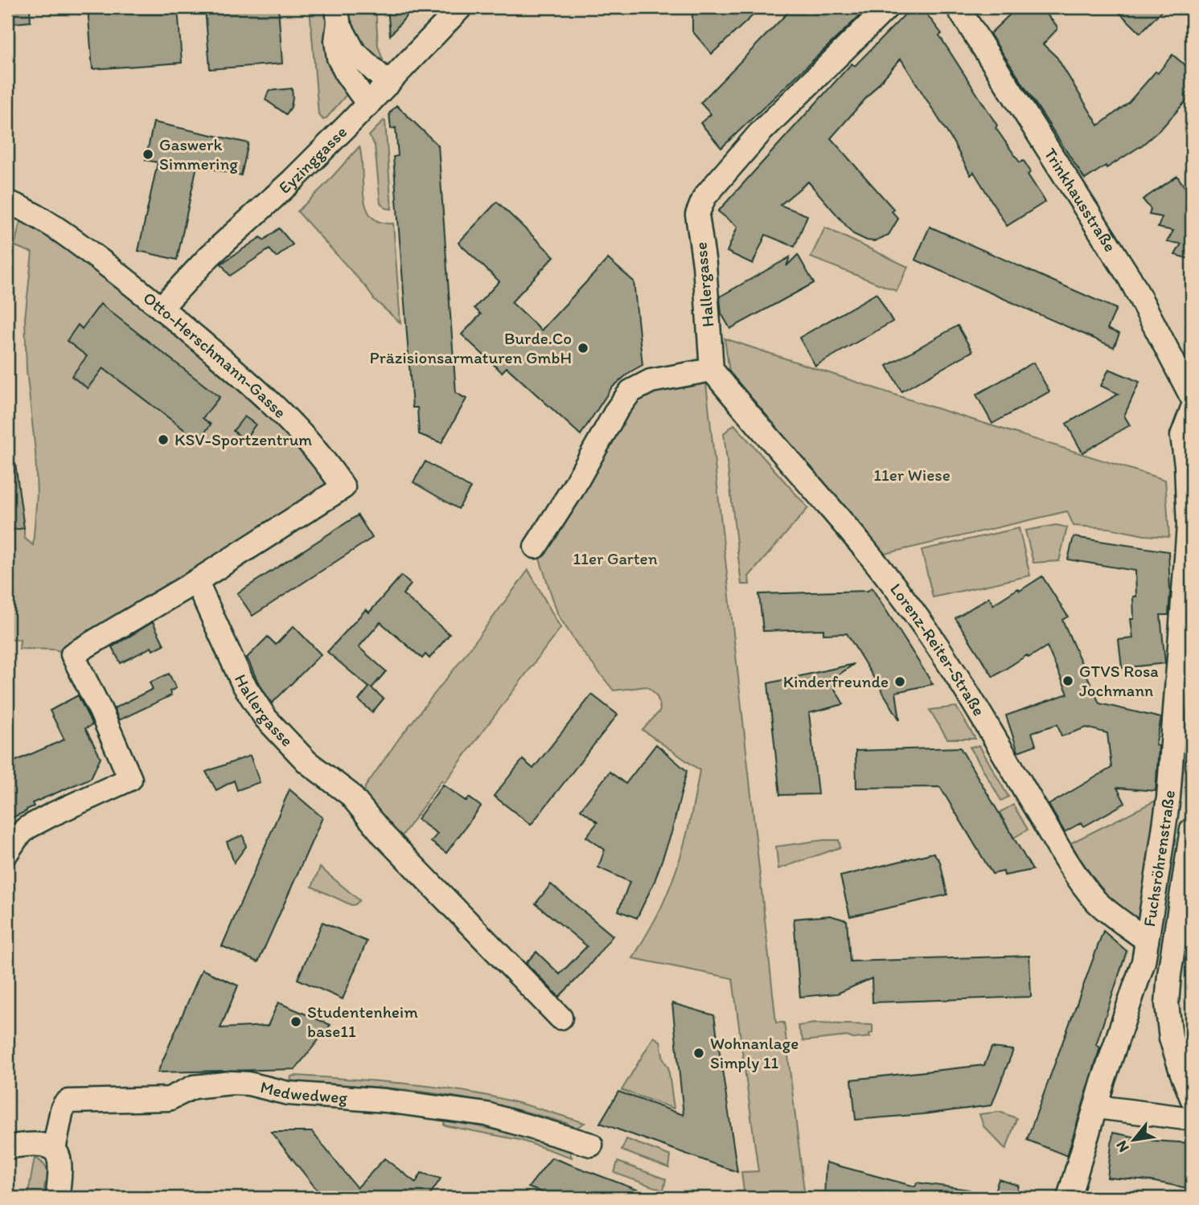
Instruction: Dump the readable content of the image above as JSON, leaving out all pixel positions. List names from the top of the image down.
{
  "streets": {
    "street": [
      "Eyzinggasse",
      "Trinkhausstraße",
      "Hallergasse",
      "Otto-Herschmann-Gasse",
      "Lorenz-Reiter-Straße",
      "Fuchsröhrenstraße",
      "Medwedweg"
    ]
  },
  "crossings": [
    ["Eyzinggasse", "Otto-Herschmann-Gasse"],
    ["Hallergasse", "Otto-Herschmann-Gasse"],
    ["Hallergasse", "Lorenz-Reiter-Straße"],
    ["Lorenz-Reiter-Straße", "Fuchsröhrenstraße"]
  ],
  "parks": ["11er Wiese", "11er Garten"],
  "places": [
    "Gaswerk Simmering",
    "Burde.Co Präzisionsarmaturen GmbH",
    "KSV-Sportzentrum",
    "GTVS Rosa Jochmann",
    "Kinderfreunde",
    "Studentenheim base11",
    "Wohnanlage Simply 11"
  ],
  "north": "bottom left"
}
